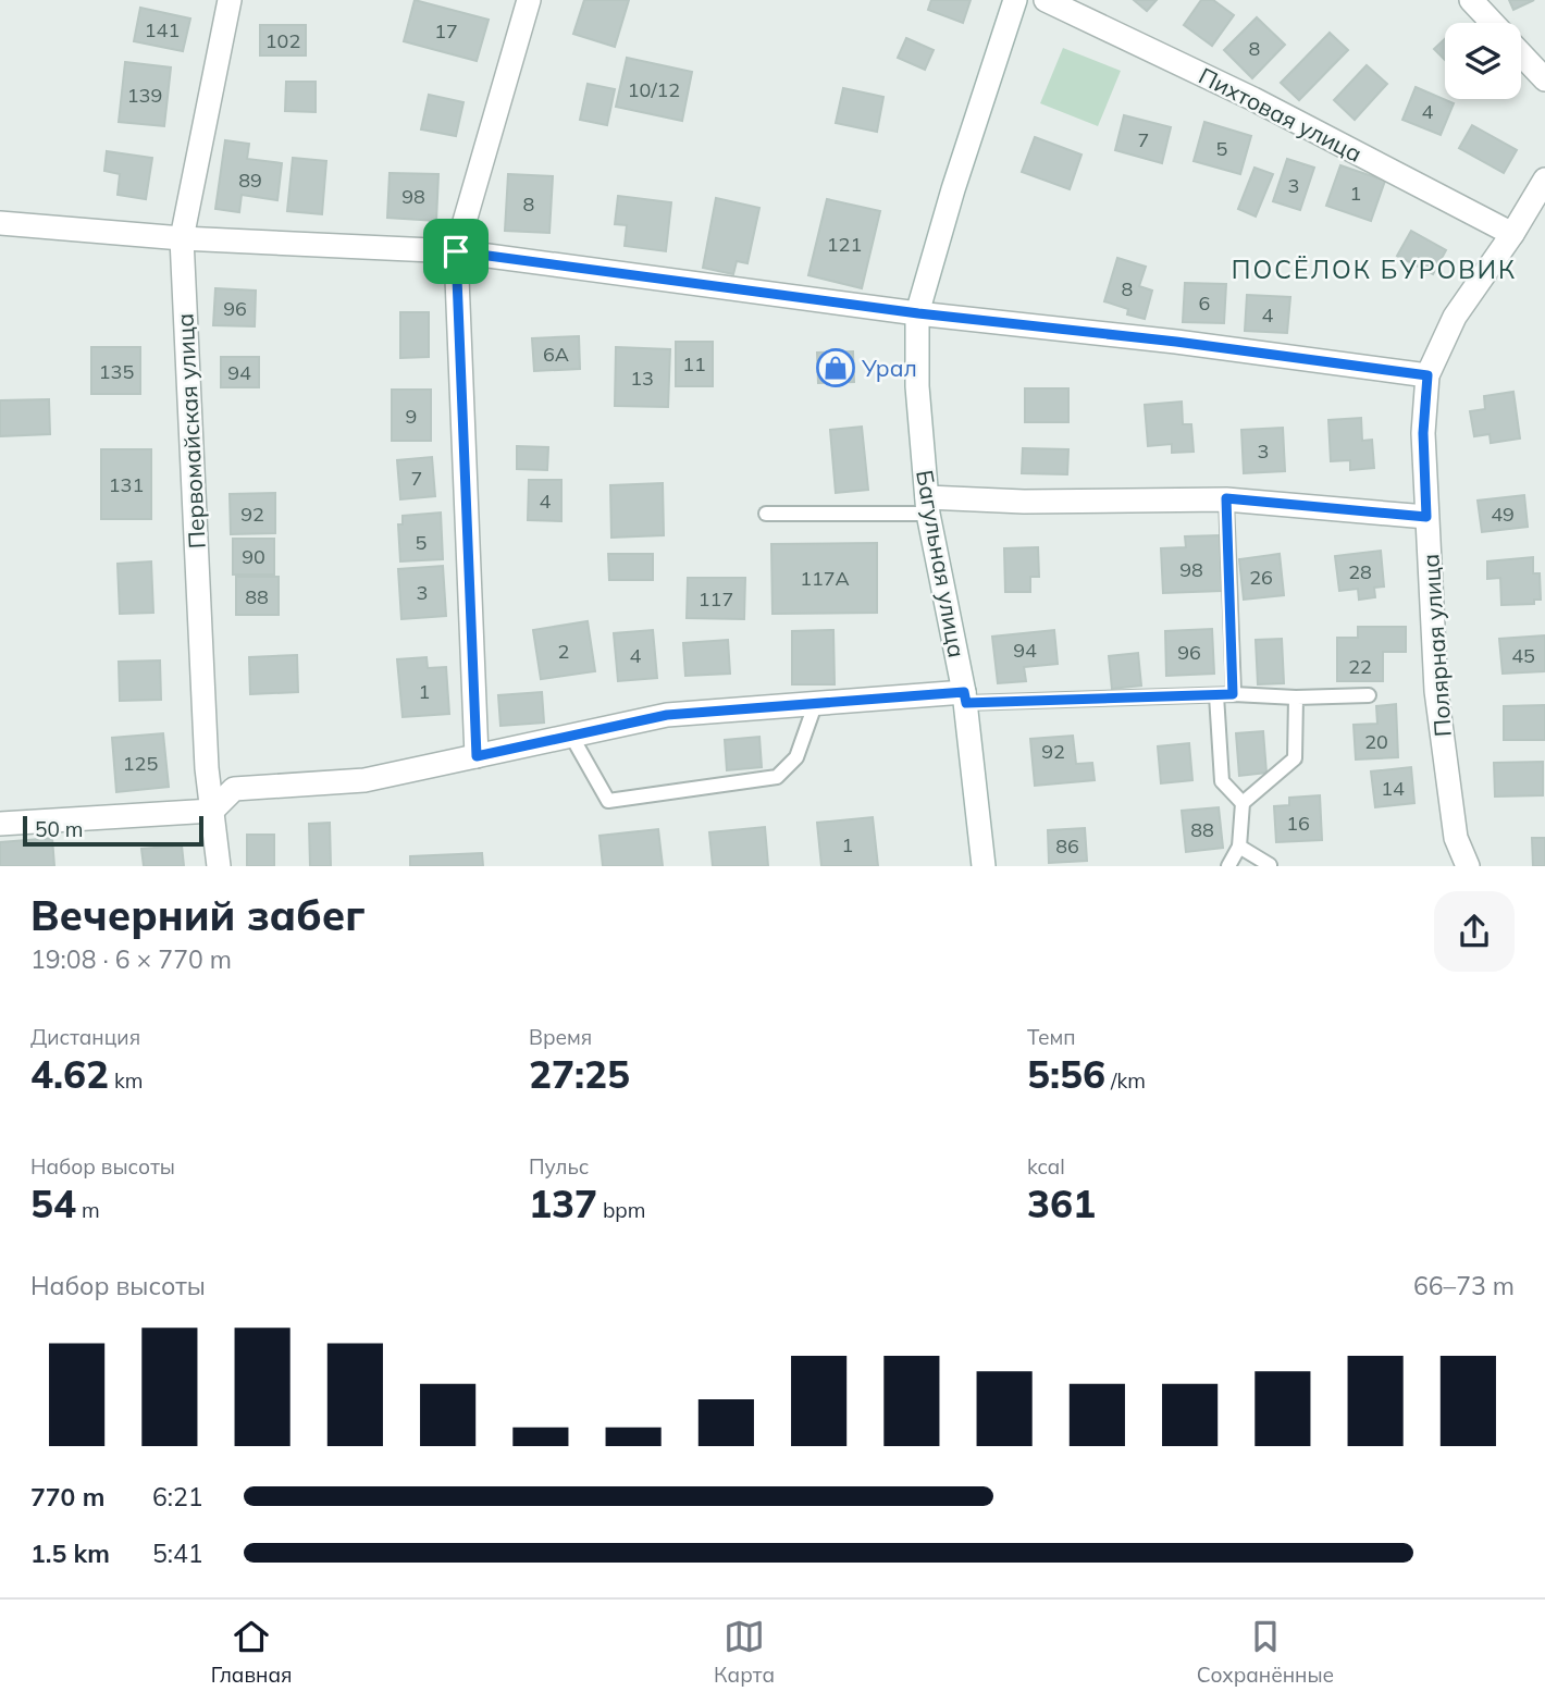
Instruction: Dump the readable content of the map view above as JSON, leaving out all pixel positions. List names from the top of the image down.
{
  "streets": {
    "street": [
      "Пихтовая улица",
      "Первомайская улица",
      "Багульная улица",
      "Полярная улица"
    ]
  },
  "crossings": [
    ["Пихтовая улица", "Полярная улица"]
  ],
  "districts": ["ПОСЁЛОК БУРОВИК"],
  "places": {
    "shop": ["Урал"]
  },
  "house_numbers": [
    "141",
    "17",
    "102",
    "8",
    "10/12",
    "139",
    "4",
    "7",
    "5",
    "89",
    "3",
    "1",
    "98",
    "8",
    "121",
    "8",
    "6",
    "96",
    "4",
    "6А",
    "11",
    "135",
    "94",
    "13",
    "9",
    "3",
    "7",
    "131",
    "4",
    "92",
    "49",
    "5",
    "90",
    "98",
    "28",
    "26",
    "117А",
    "3",
    "88",
    "117",
    "94",
    "2",
    "96",
    "4",
    "45",
    "22",
    "1",
    "20",
    "92",
    "125",
    "14",
    "16",
    "88",
    "1",
    "86"
  ],
  "scale_bar": "50 m",
  "page": {
    "scale": "50 m",
    "heading": ["Вечерний забег", "19:08 · 6 × 770 m"],
    "stats": [
      ["Дистанция", "4.62 km"],
      ["Время", "27:25"],
      ["Темп", "5:56 /km"],
      ["Набор высоты", "54 m"],
      ["Пульс", "137 bpm"],
      ["kcal", "361"]
    ],
    "chart": ["Набор высоты", "66–73 m"],
    "list": [
      {
        "name": "770 m",
        "note": "6:21"
      },
      {
        "name": "1.5 km",
        "note": "5:41"
      }
    ],
    "tabs": ["Главная", "Карта", "Сохранённые"]
  }
}
